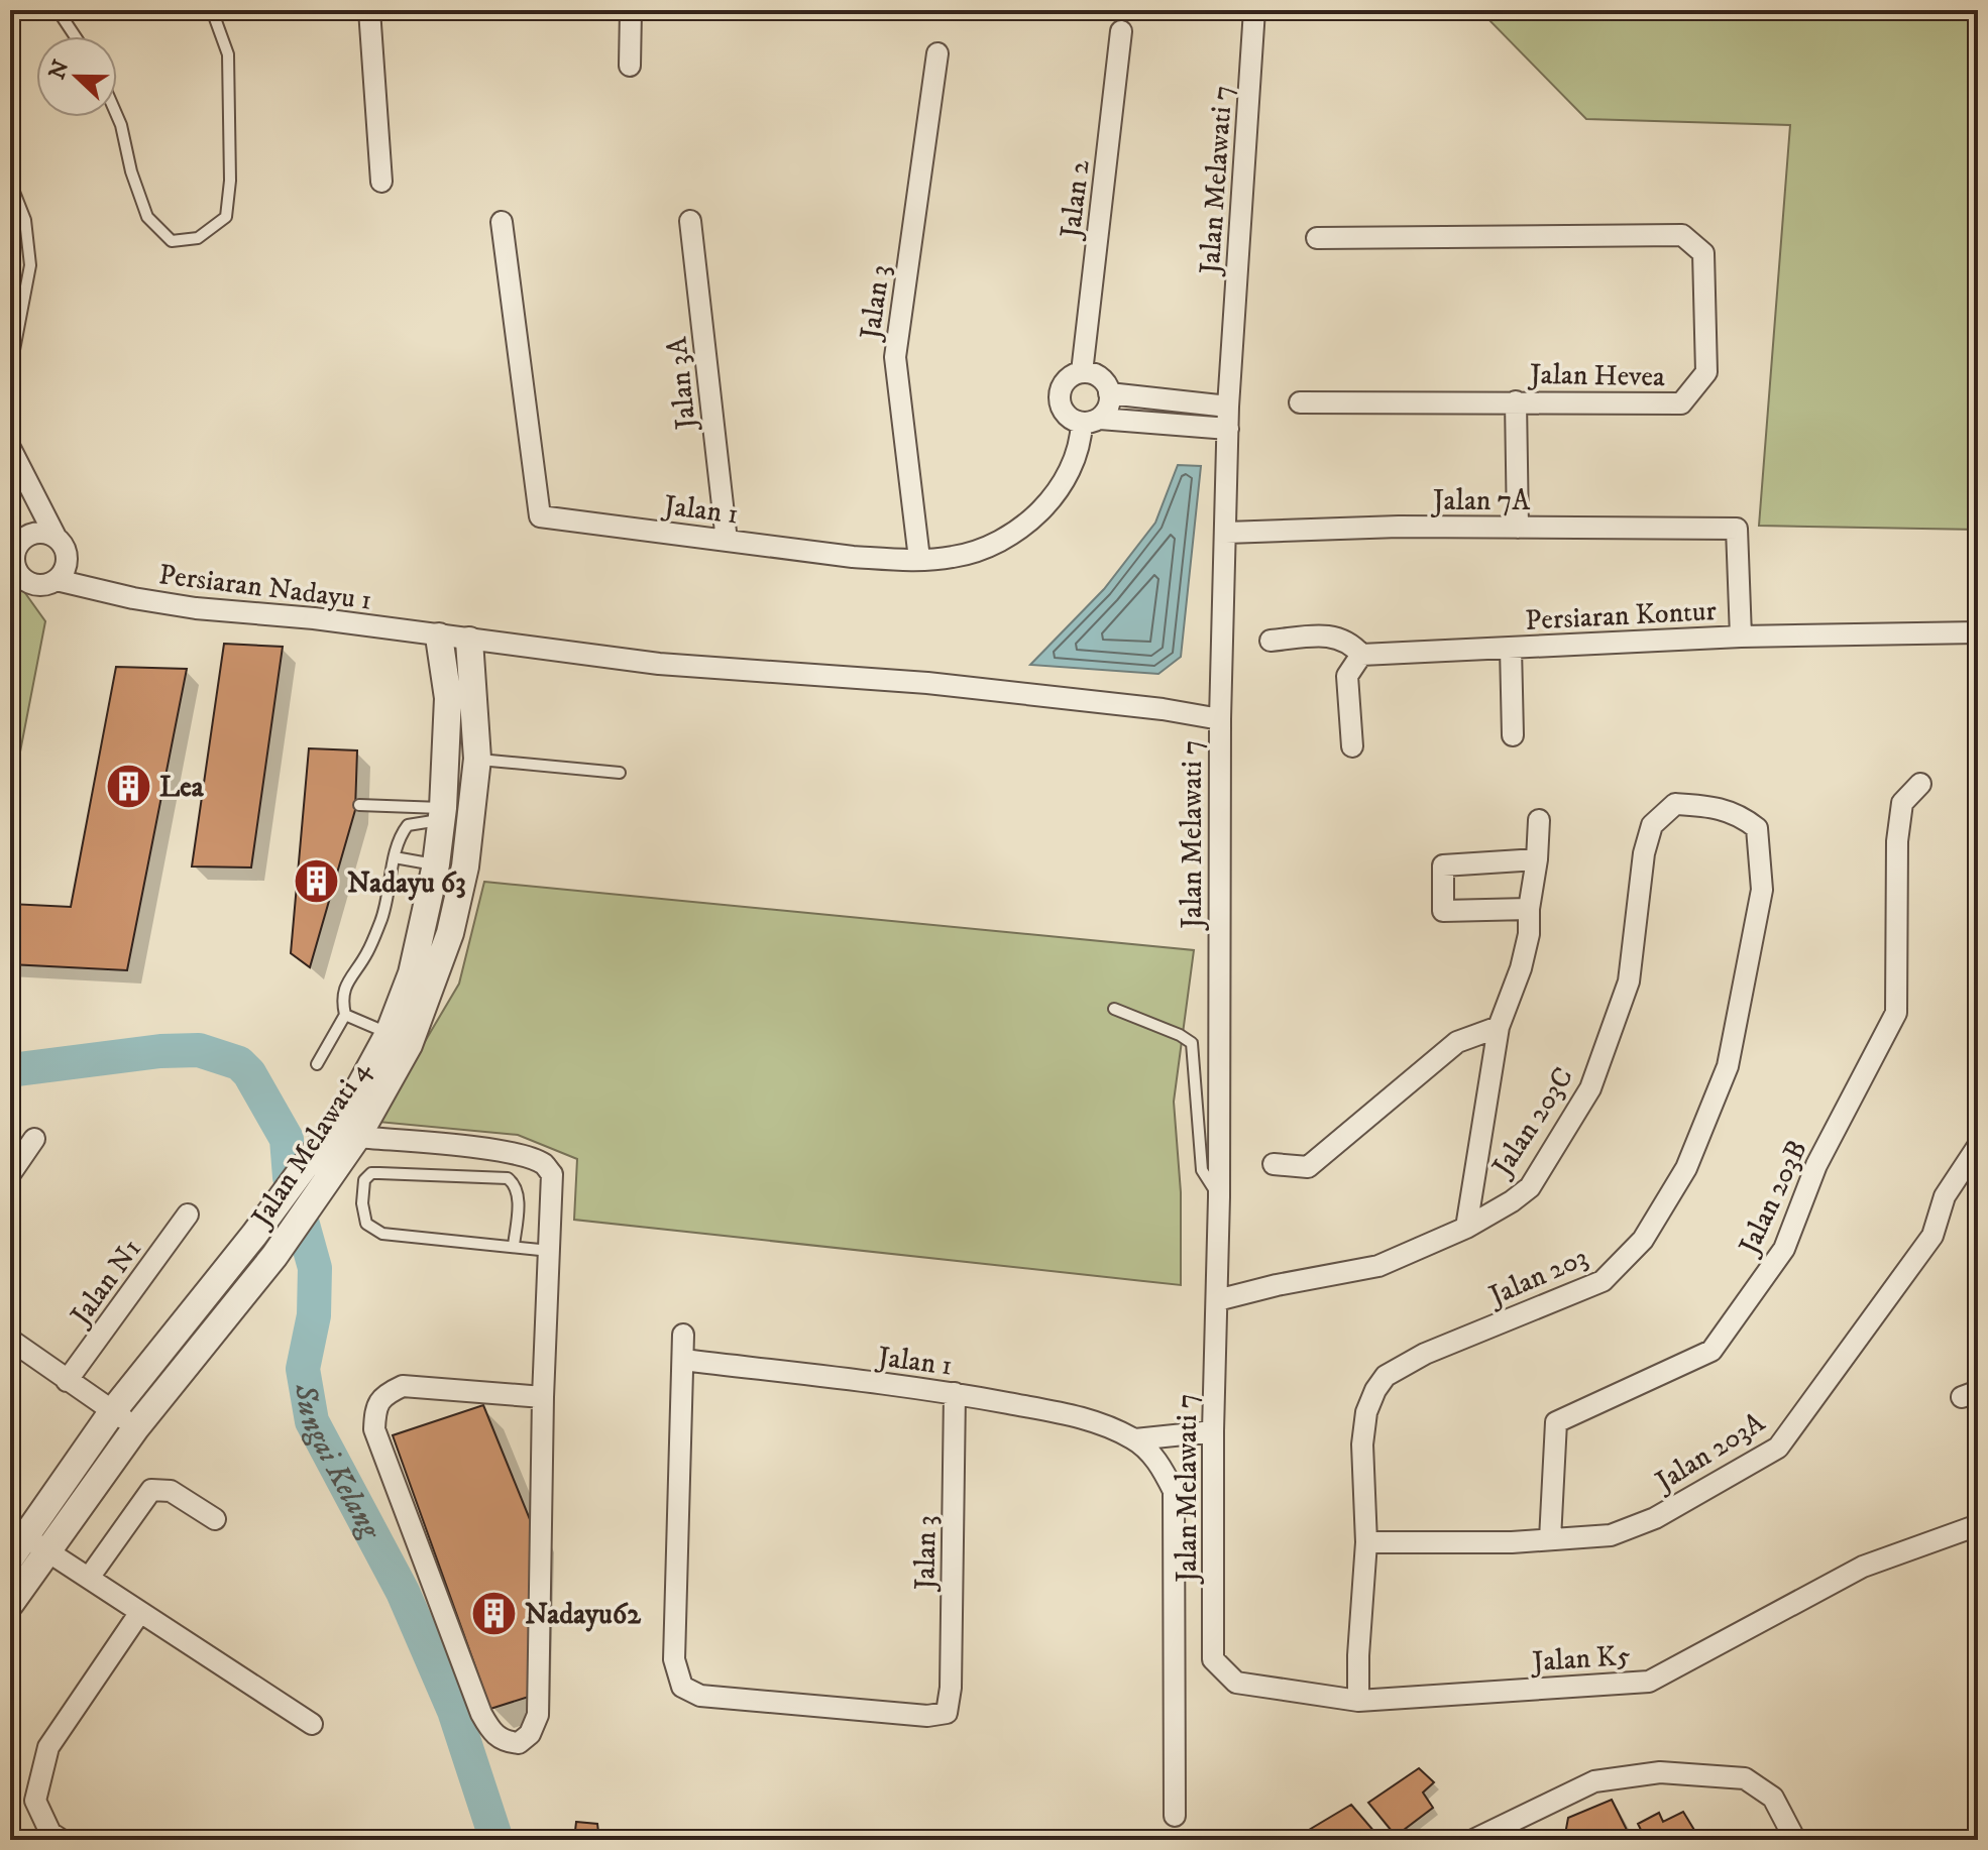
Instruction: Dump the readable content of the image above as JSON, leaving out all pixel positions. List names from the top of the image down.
{
  "streets": {
    "street": [
      "Jalan Melawati 7",
      "Jalan 2",
      "Jalan 3",
      "Jalan Hevea",
      "Jalan 3A",
      "Jalan 7A",
      "Jalan 1",
      "Persiaran Nadayu 1",
      "Persiaran Kontur",
      "Jalan 203C",
      "Jalan Melawati 4",
      "Jalan 203B",
      "Jalan 203",
      "Jalan N1",
      "Jalan 203A",
      "Jalan K5"
    ]
  },
  "crossings": [
    ["Jalan Melawati 7", "Jalan 7A"],
    ["Jalan Melawati 7", "Persiaran Nadayu 1"],
    ["Jalan Melawati 7", "Jalan 203C"],
    ["Jalan Melawati 7", "Jalan K5"],
    ["Jalan 2", "Jalan 1"],
    ["Jalan 3", "Jalan 1"],
    ["Jalan 3A", "Jalan 1"],
    ["Jalan 7A", "Persiaran Kontur"],
    ["Persiaran Nadayu 1", "Jalan Melawati 4"],
    ["Jalan 203C", "Jalan 203"],
    ["Jalan 203B", "Jalan 203A"],
    ["Jalan 203", "Jalan 203A"],
    ["Jalan 203", "Jalan K5"]
  ],
  "water": ["Sungai Kelang"],
  "places": {
    "building": ["Lea", "Nadayu 63", "Nadayu62"]
  },
  "north": "left"
}
